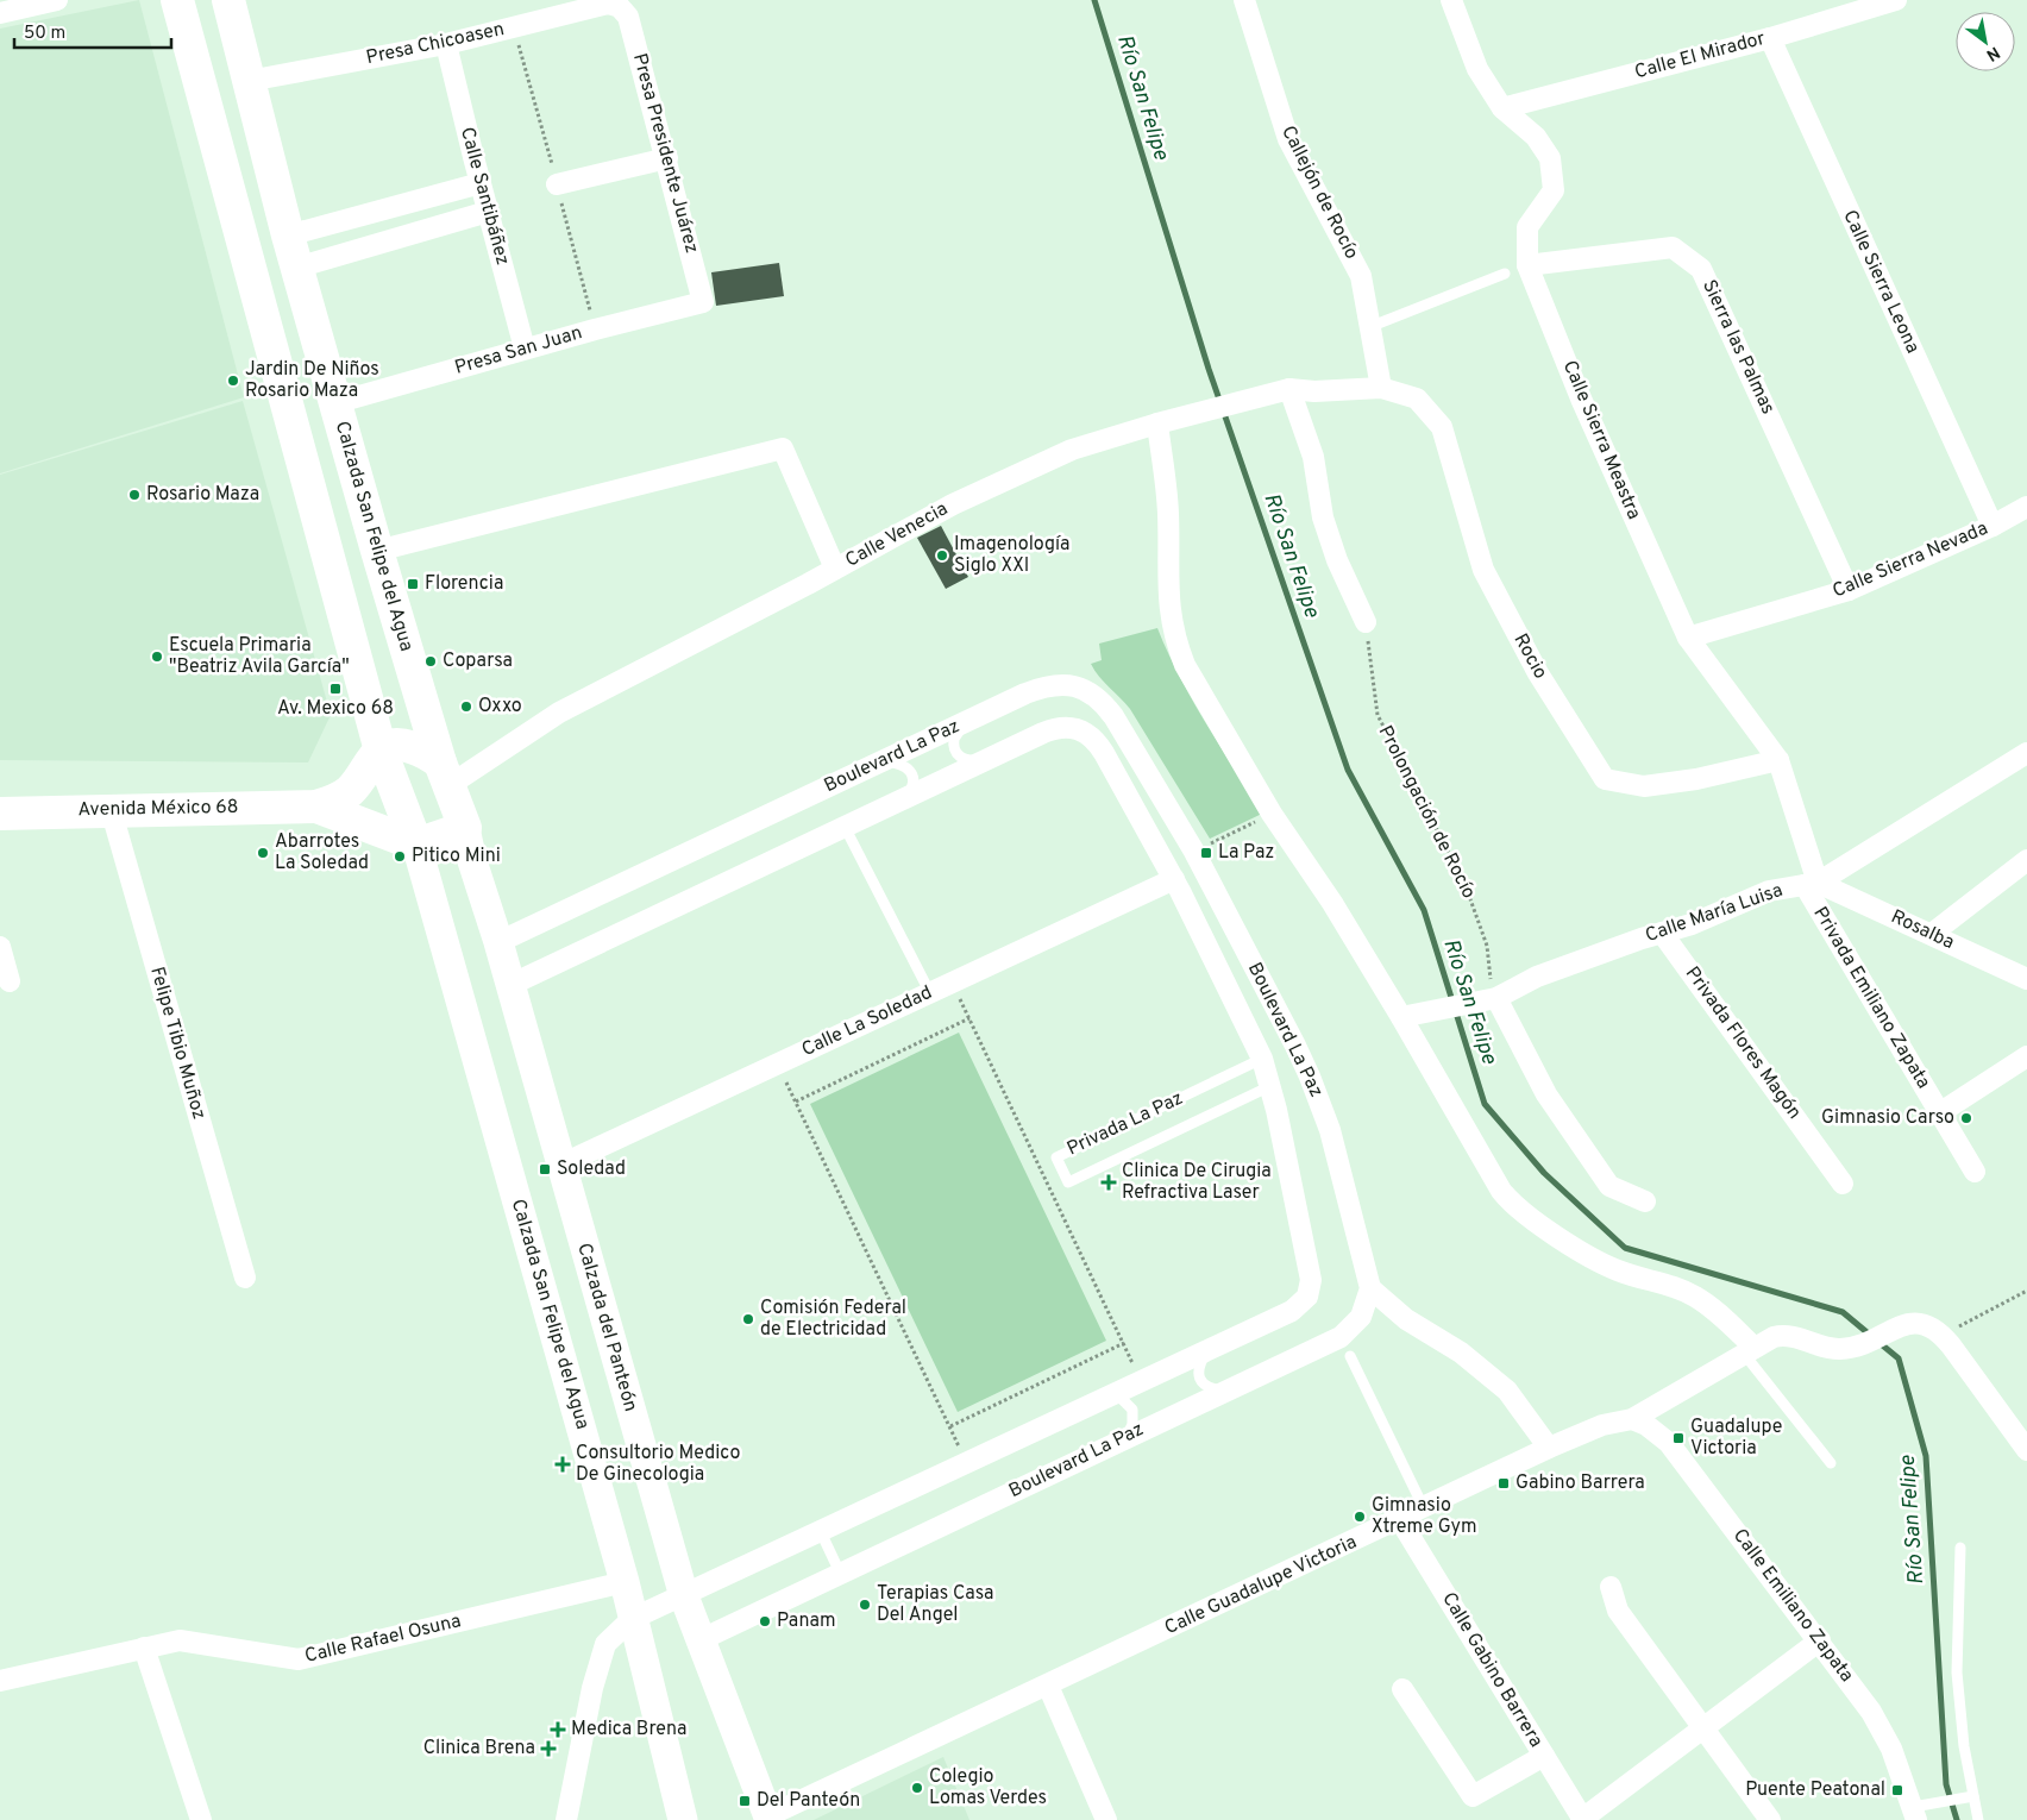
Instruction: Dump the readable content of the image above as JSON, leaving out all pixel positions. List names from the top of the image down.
{
  "streets": {
    "main road": ["Calzada San Felipe del Agua", "Avenida México 68"],
    "street": [
      "Presa Chicoasen",
      "Calle El Mirador",
      "Presa Presidente Juárez",
      "Callejón de Rocío",
      "Calle Santibáñez",
      "Calle Sierra Leona",
      "Sierra las Palmas",
      "Presa San Juan",
      "Calle Sierra Meastra",
      "Calle Venecia",
      "Calle Sierra Nevada",
      "Rocio",
      "Boulevard La Paz",
      "Calle María Luisa",
      "Rosalba",
      "Privada Emiliano Zapata",
      "Calle La Soledad",
      "Felipe Tibio Muñoz",
      "Privada Flores Magón",
      "Calzada del Panteón",
      "Calle Guadalupe Victoria",
      "Calle Emiliano Zapata",
      "Calle Rafael Osuna",
      "Calle Gabino Barrera"
    ],
    "lane": ["Privada La Paz"],
    "path": ["Prolongación de Rocío"]
  },
  "crossings": [
    ["Presa Chicoasen", "Presa Presidente Juárez"],
    ["Presa Chicoasen", "Calle Santibáñez"],
    ["Presa Chicoasen", "Calzada San Felipe del Agua"],
    ["Calle El Mirador", "Calle Sierra Leona"],
    ["Calle El Mirador", "Calle Sierra Meastra"],
    ["Presa Presidente Juárez", "Presa San Juan"],
    ["Callejón de Rocío", "Calle Venecia"],
    ["Callejón de Rocío", "Rocio"],
    ["Calle Santibáñez", "Presa San Juan"],
    ["Calle Sierra Leona", "Calle Sierra Nevada"],
    ["Sierra las Palmas", "Calle Sierra Meastra"],
    ["Sierra las Palmas", "Calle Sierra Nevada"],
    ["Presa San Juan", "Calzada San Felipe del Agua"],
    ["Calle Sierra Meastra", "Calle Sierra Nevada"],
    ["Calle Sierra Meastra", "Rocio"],
    ["Calle Sierra Meastra", "Calle María Luisa"],
    ["Calle Sierra Meastra", "Rosalba"],
    ["Calle Sierra Meastra", "Privada Emiliano Zapata"],
    ["Calle Venecia", "Calzada San Felipe del Agua"],
    ["Calle Venecia", "Rocio"],
    ["Calzada San Felipe del Agua", "Boulevard La Paz"],
    ["Calzada San Felipe del Agua", "Avenida México 68"],
    ["Calzada San Felipe del Agua", "Calzada del Panteón"],
    ["Calzada San Felipe del Agua", "Calle Rafael Osuna"],
    ["Boulevard La Paz", "Calle La Soledad"],
    ["Boulevard La Paz", "Privada La Paz"],
    ["Boulevard La Paz", "Calzada del Panteón"],
    ["Avenida México 68", "Felipe Tibio Muñoz"],
    ["Prolongación de Rocío", "Calle María Luisa"],
    ["Calle María Luisa", "Rosalba"],
    ["Calle María Luisa", "Privada Emiliano Zapata"],
    ["Calle María Luisa", "Privada Flores Magón"],
    ["Rosalba", "Privada Emiliano Zapata"],
    ["Calle La Soledad", "Calzada del Panteón"],
    ["Calzada del Panteón", "Calle Guadalupe Victoria"],
    ["Calle Guadalupe Victoria", "Calle Emiliano Zapata"],
    ["Calle Guadalupe Victoria", "Calle Gabino Barrera"]
  ],
  "water": ["Río San Felipe"],
  "places": {
    "other": [
      "Jardin De Niños Rosario Maza",
      "Rosario Maza",
      "Imagenología Siglo XXI",
      "Escuela Primaria \"Beatriz Avila García\"",
      "Coparsa",
      "Oxxo",
      "Abarrotes La Soledad",
      "Pitico Mini",
      "Gimnasio Carso",
      "Comisión Federal de Electricidad",
      "Gimnasio Xtreme Gym",
      "Terapias Casa Del Angel",
      "Panam",
      "Colegio Lomas Verdes"
    ],
    "transit": [
      "Florencia",
      "Av. Mexico 68",
      "La Paz",
      "Soledad",
      "Guadalupe Victoria",
      "Gabino Barrera",
      "Puente Peatonal",
      "Del Panteón"
    ],
    "health": [
      "Clinica De Cirugia Refractiva Laser",
      "Consultorio Medico De Ginecologia",
      "Medica Brena",
      "Clinica Brena"
    ]
  },
  "scale_bar": "50 m",
  "north": "bottom right"
}
